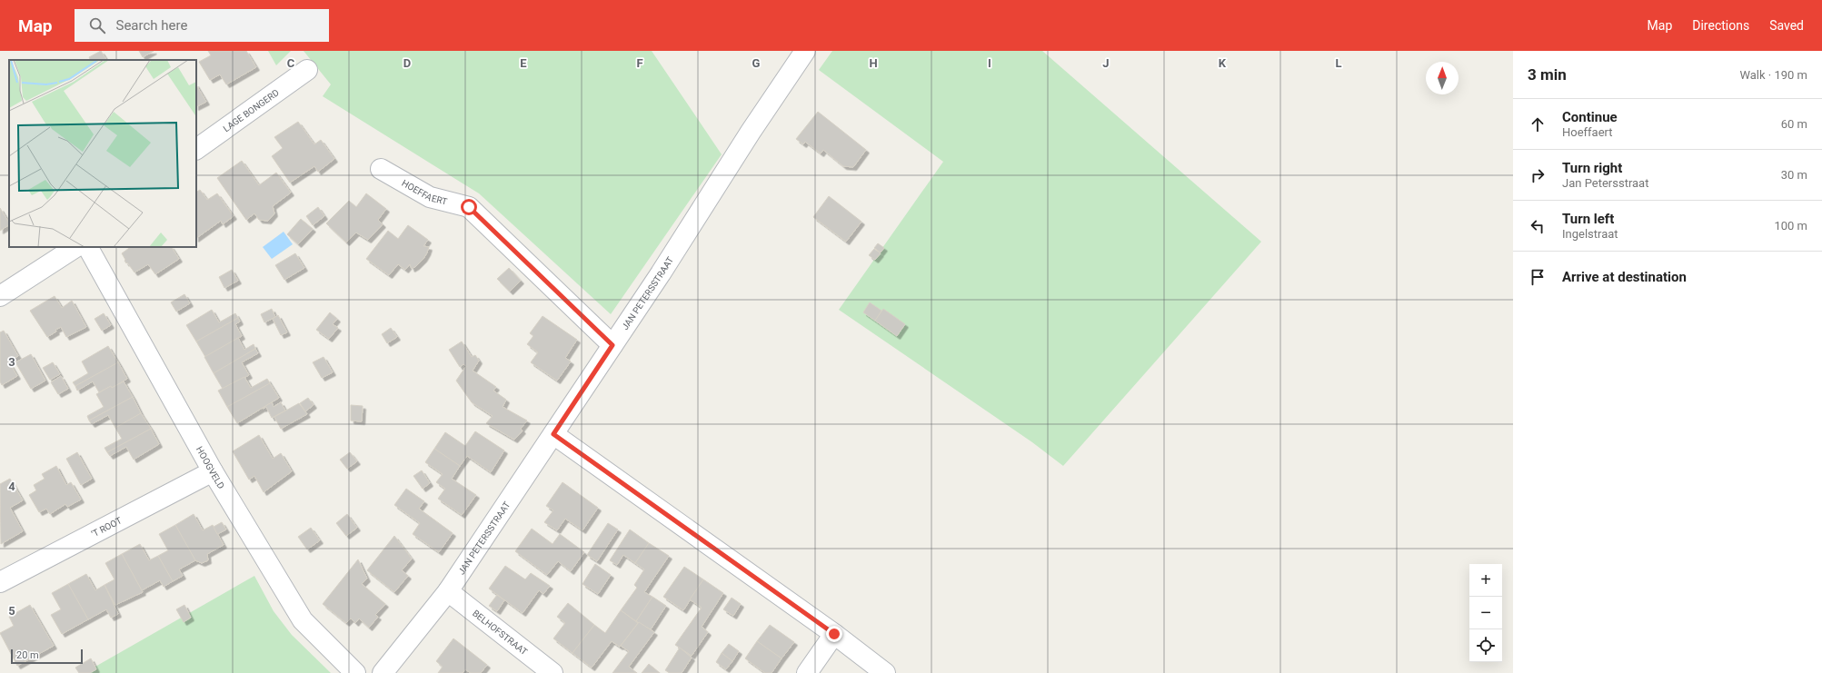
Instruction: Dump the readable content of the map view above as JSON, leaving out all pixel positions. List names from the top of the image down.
{
  "streets": {
    "street": [
      "LAGE BONGERD",
      "HOEFFAERT",
      "JAN PETERSSTRAAT",
      "HOOGVELD",
      "'T ROOT",
      "BELHOFSTRAAT"
    ]
  },
  "crossings": [
    ["HOEFFAERT", "JAN PETERSSTRAAT"],
    ["JAN PETERSSTRAAT", "BELHOFSTRAAT"],
    ["HOOGVELD", "'T ROOT"]
  ],
  "scale_bar": "20 m",
  "north": "top",
  "page": {
    "header": "Map",
    "search": "Search here",
    "nav": ["Map", "Directions", "Saved"],
    "heading": ["3 min", "Walk · 190 m"],
    "list": [
      ["Continue", "Hoeffaert", "60 m"],
      ["Turn right", "Jan Petersstraat", "30 m"],
      ["Turn left", "Ingelstraat", "100 m"],
      "Arrive at destination"
    ],
    "map_buttons": ["+", "−"],
    "scale": "20 m"
  },
  "grid": {
    "columns": [
      "C",
      "D",
      "E",
      "F",
      "G",
      "H",
      "I",
      "J",
      "K",
      "L"
    ],
    "rows": ["3", "4", "5"]
  }
}
